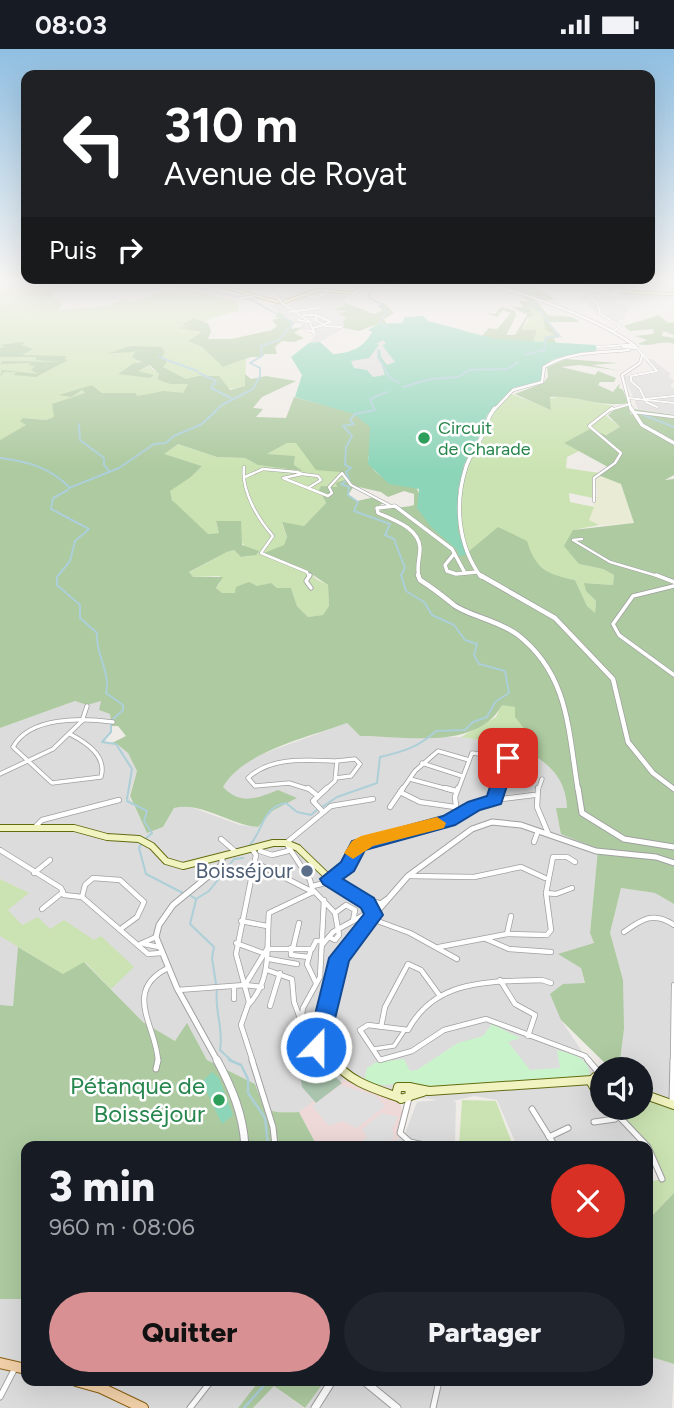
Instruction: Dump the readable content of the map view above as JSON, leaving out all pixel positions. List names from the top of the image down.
{
  "places": ["Circuit de Charade", "Boisséjour", "Pétanque de Boisséjour"],
  "page": {
    "status": "08:03",
    "turn": ["310 m", "Avenue de Royat"],
    "then": "Puis",
    "heading": ["3 min", "960 m · 08:06"],
    "buttons": ["Quitter", "Partager"]
  }
}
